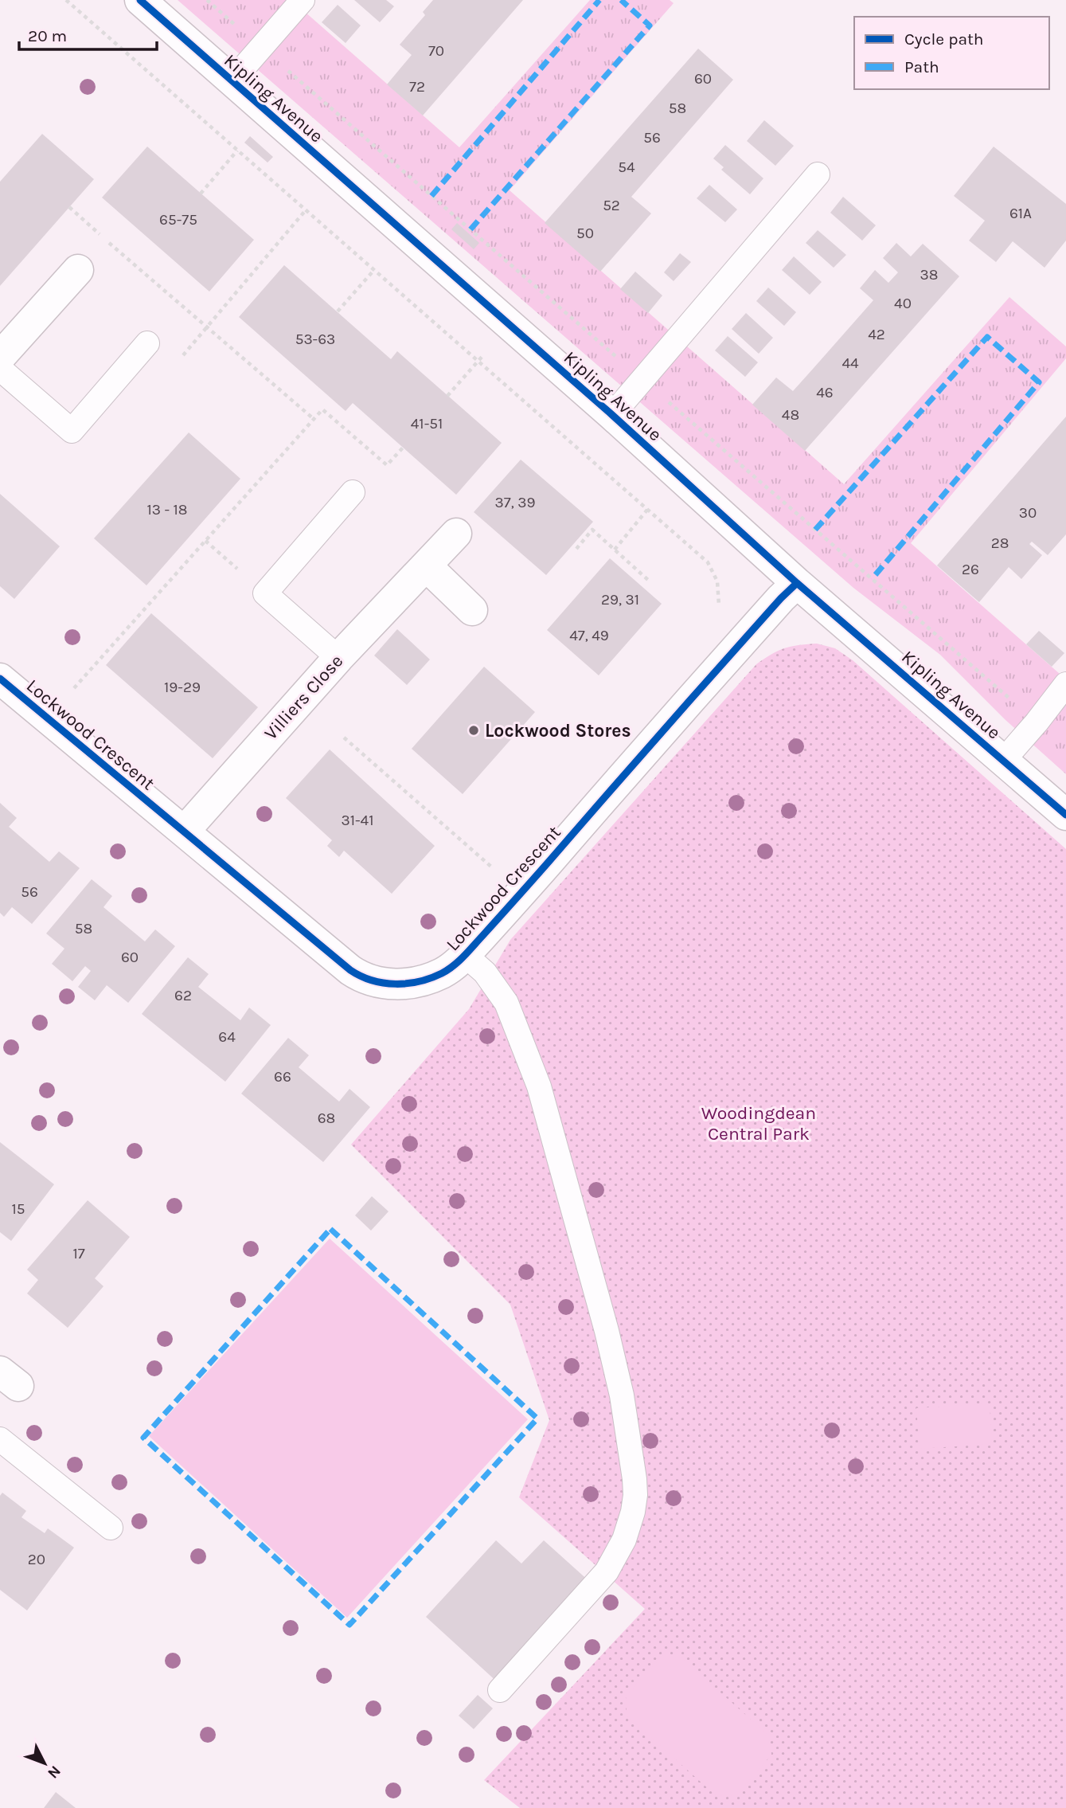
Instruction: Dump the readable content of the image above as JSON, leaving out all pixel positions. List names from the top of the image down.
{
  "streets": {
    "street": ["Kipling Avenue", "Villiers Close", "Lockwood Crescent"]
  },
  "crossings": [
    ["Kipling Avenue", "Lockwood Crescent"],
    ["Villiers Close", "Lockwood Crescent"]
  ],
  "parks": ["Woodingdean Central Park"],
  "places": ["Lockwood Stores"],
  "house_numbers": [
    "70",
    "60",
    "72",
    "58",
    "56",
    "54",
    "52",
    "61A",
    "65-75",
    "50",
    "38",
    "40",
    "42",
    "53-63",
    "44",
    "46",
    "48",
    "41-51",
    "37, 39",
    "13 - 18",
    "30",
    "28",
    "26",
    "29, 31",
    "47, 49",
    "19-29",
    "31-41",
    "56",
    "58",
    "60",
    "62",
    "64",
    "66",
    "68",
    "15",
    "17",
    "20"
  ],
  "legend": ["Cycle path", "Path"],
  "scale_bar": "20 m",
  "north": "bottom right"
}
